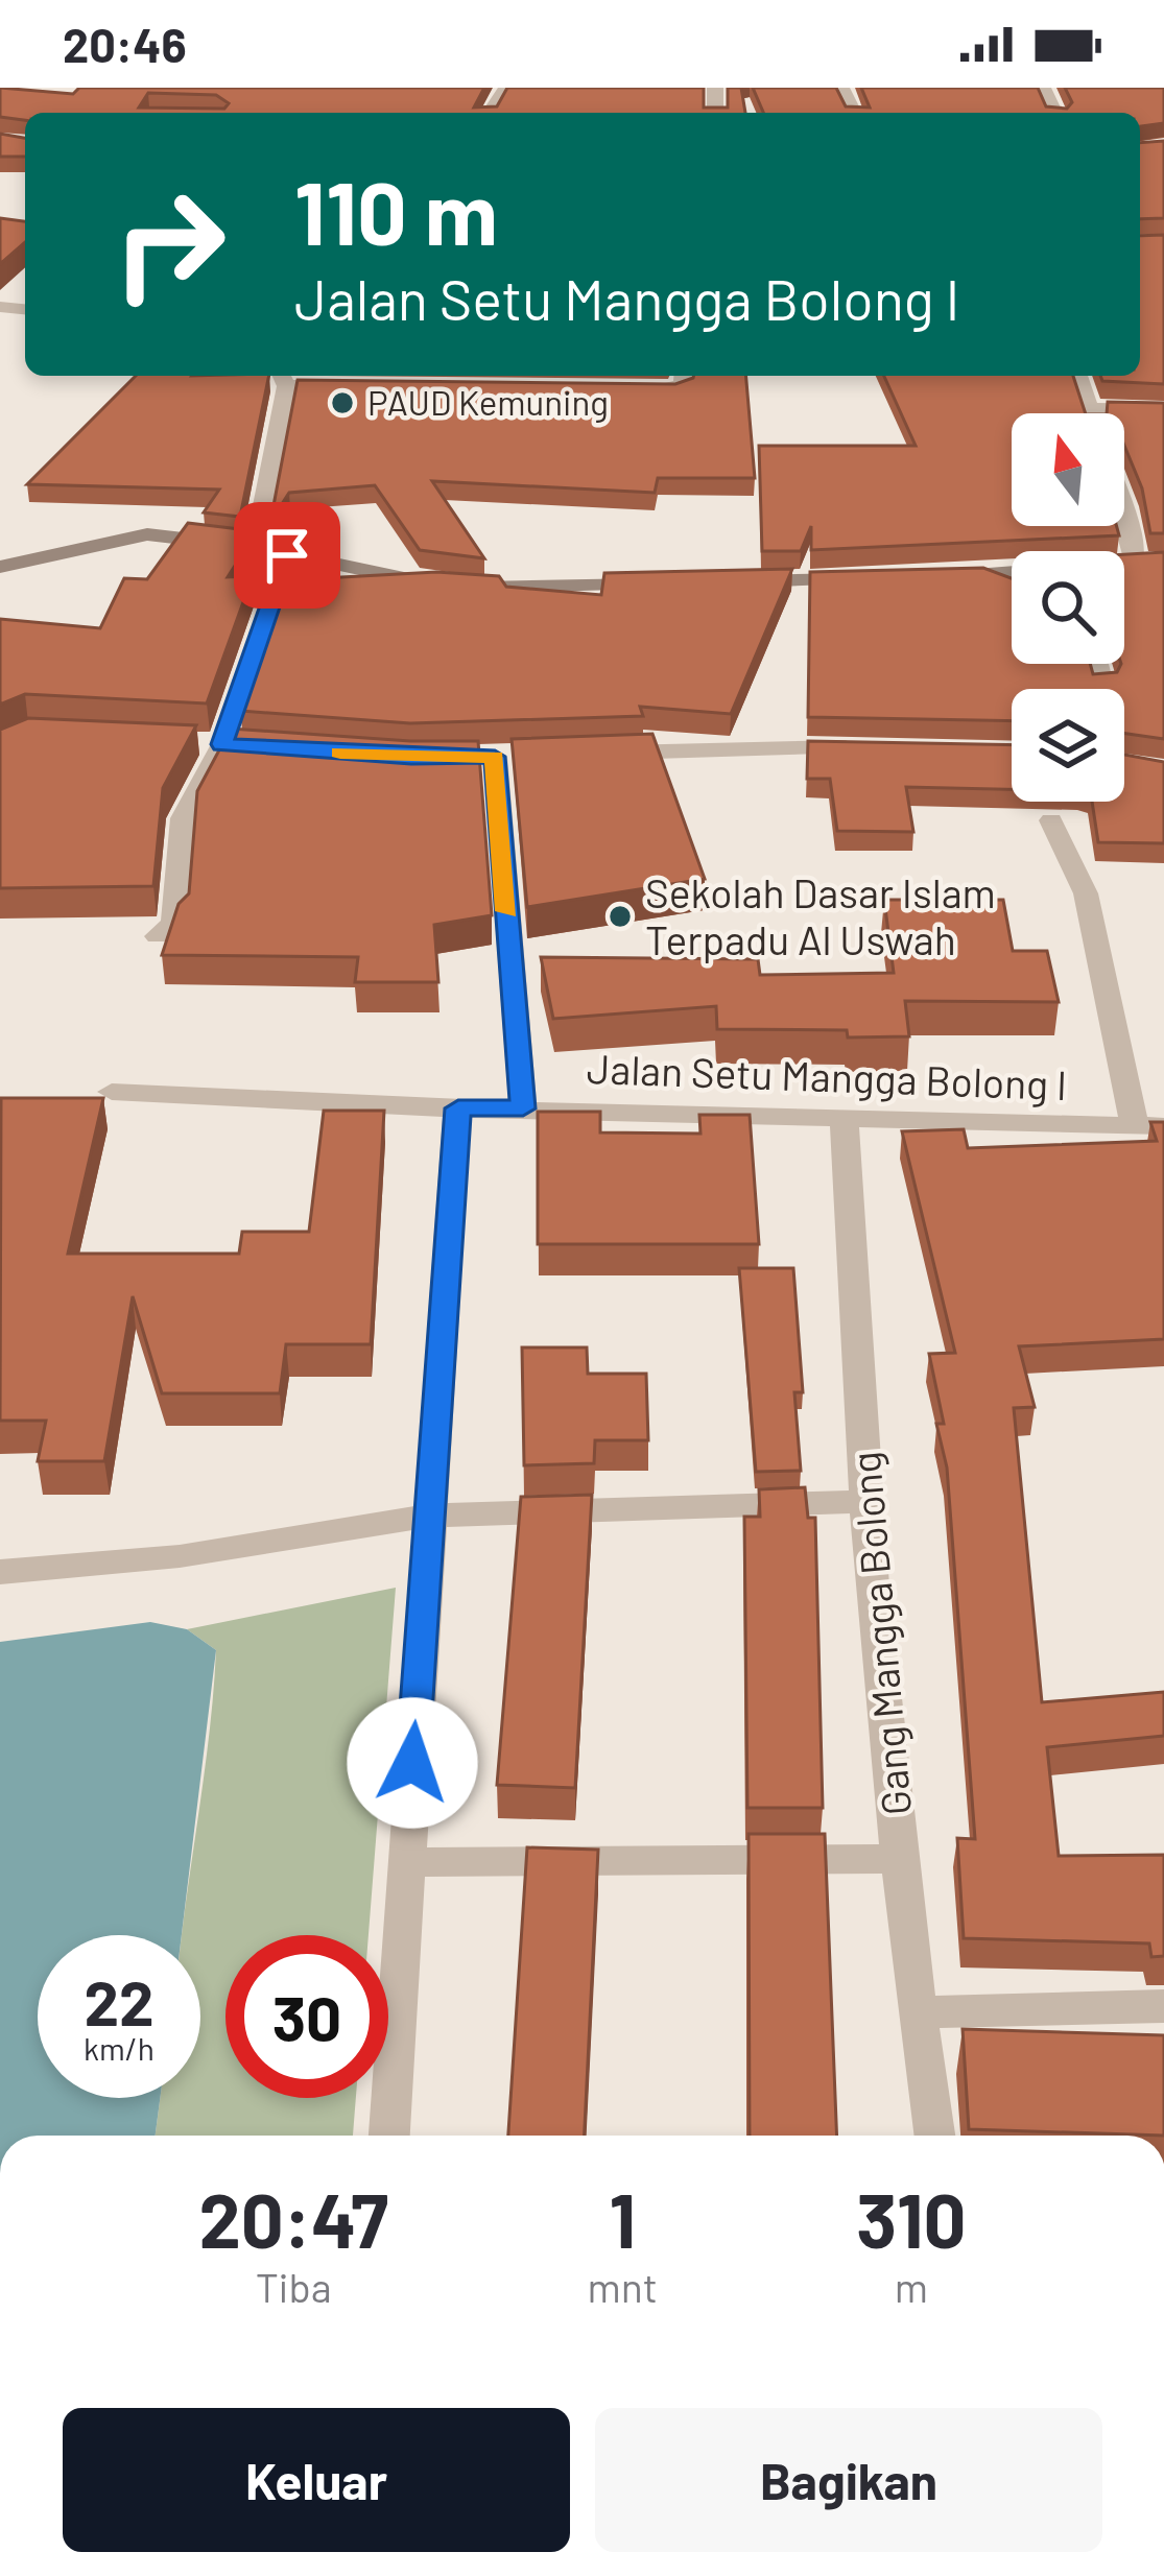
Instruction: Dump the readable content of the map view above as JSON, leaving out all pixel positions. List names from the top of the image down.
{
  "streets": {
    "street": ["Jalan Setu Mangga Bolong I", "Gang Mangga Bolong"]
  },
  "crossings": [
    ["Jalan Setu Mangga Bolong I", "Gang Mangga Bolong"]
  ],
  "places": ["PAUD Kemuning", "Sekolah Dasar Islam Terpadu Al Uswah"],
  "north": "top",
  "page": {
    "status": "20:46",
    "turn": ["110 m", "Jalan Setu Mangga Bolong I"],
    "speed": "22 km/h",
    "limit": "30",
    "eta": [
      "20:47",
      "Tiba",
      "1",
      "mnt",
      "310",
      "m"
    ],
    "buttons": ["Keluar", "Bagikan"]
  }
}
